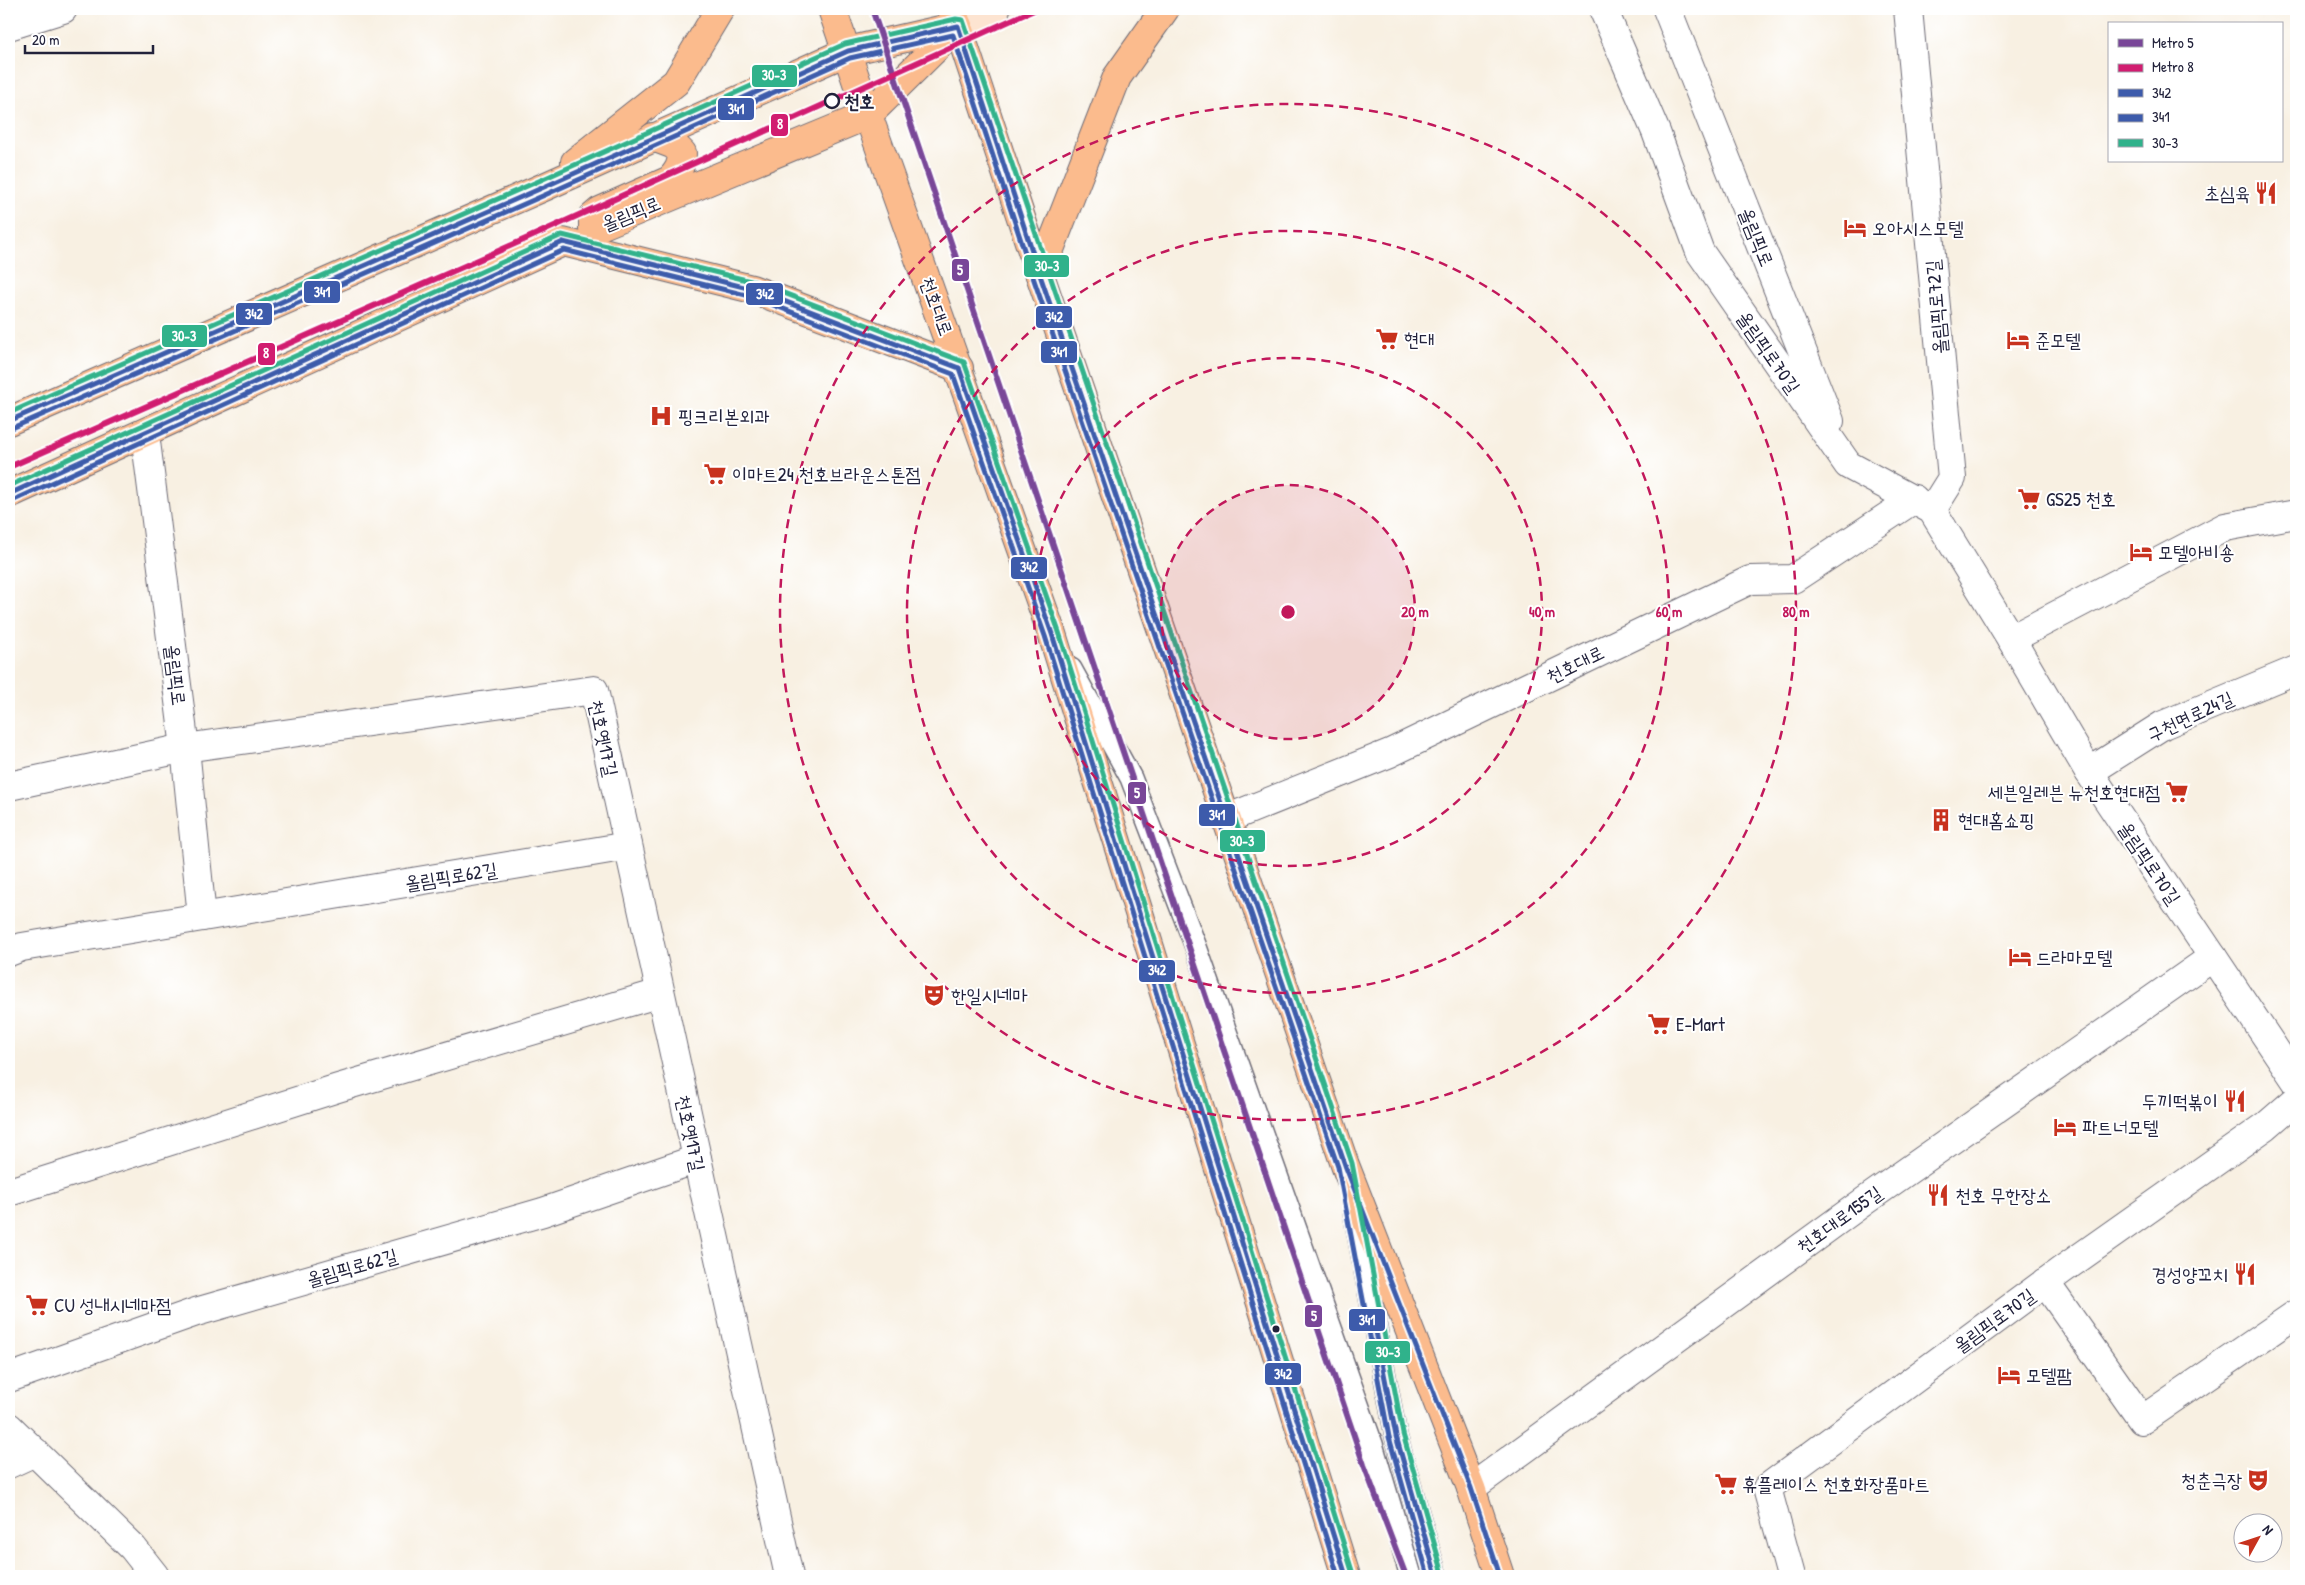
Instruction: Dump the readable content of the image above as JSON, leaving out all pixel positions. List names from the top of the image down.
{
  "streets": {
    "main road": ["올림픽로", "천호대로"],
    "street": [
      "올림픽로72길",
      "올림픽로70길",
      "구천면로24길",
      "천호옛17길",
      "올림픽로62길",
      "천호대로155길"
    ]
  },
  "crossings": [
    ["올림픽로", "천호대로"],
    ["올림픽로", "올림픽로70길"],
    ["올림픽로", "천호옛17길"],
    ["올림픽로", "올림픽로62길"],
    ["천호대로", "올림픽로72길"],
    ["천호대로", "올림픽로70길"],
    ["올림픽로72길", "올림픽로70길"],
    ["올림픽로70길", "구천면로24길"],
    ["올림픽로70길", "천호대로155길"],
    ["천호옛17길", "올림픽로62길"]
  ],
  "places": {
    "other": ["천호"],
    "restaurant": [
      "초심육",
      "두끼떡볶이",
      "천호 무한장소",
      "경성양꼬치"
    ],
    "hotel": [
      "오아시스모텔",
      "준모텔",
      "모텔아비숑",
      "드라마모텔",
      "파트너모텔",
      "모텔팜"
    ],
    "supermarket": [
      "현대",
      "이마트24 천호브라운스톤점",
      "GS25 천호",
      "세븐일레븐 뉴천호현대점",
      "E-Mart",
      "CU 성내시네마점",
      "휴플레이스 천호화장품마트"
    ],
    "hospital": ["핑크리본외과"],
    "building": ["현대홈쇼핑"],
    "theatre": ["한일시네마", "청춘극장"]
  },
  "lines": [
    "metro line 5",
    "metro line 8",
    "transit line 30-3",
    "transit line 342",
    "transit line 341"
  ],
  "legend": [
    "Metro 5",
    "Metro 8",
    "342",
    "341",
    "30-3"
  ],
  "scale_bar": "20 m",
  "north": "top right",
  "rings": [
    "20 m",
    "40 m",
    "60 m",
    "80 m"
  ]
}
